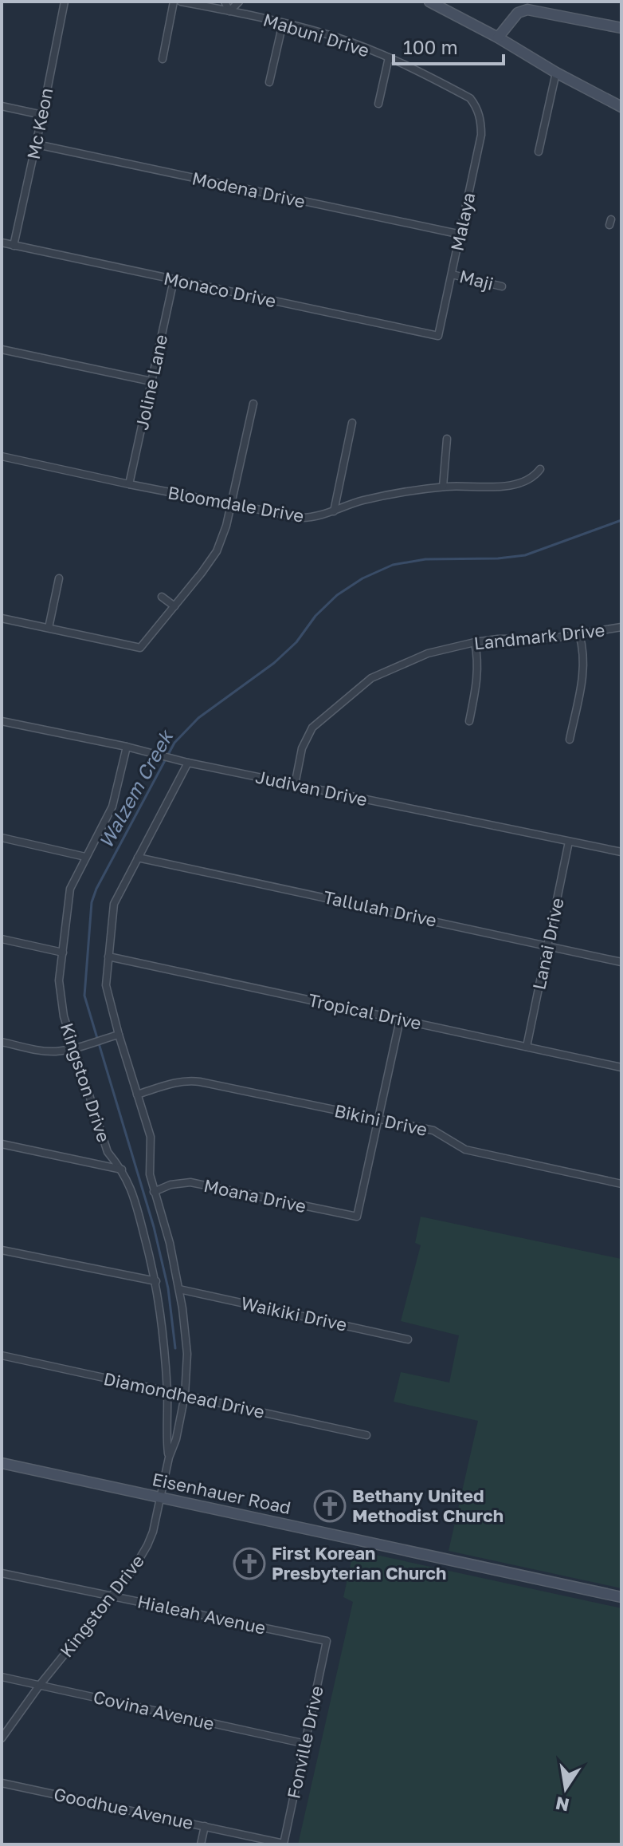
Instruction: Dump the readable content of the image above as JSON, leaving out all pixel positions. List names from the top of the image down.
{
  "streets": {
    "main road": ["Eisenhauer Road"],
    "street": [
      "Mabuni Drive",
      "Mc Keon",
      "Modena Drive",
      "Malaya",
      "Maji",
      "Monaco Drive",
      "Joline Lane",
      "Bloomdale Drive",
      "Landmark Drive",
      "Judivan Drive",
      "Tallulah Drive",
      "Lanai Drive",
      "Tropical Drive",
      "Kingston Drive",
      "Bikini Drive",
      "Moana Drive",
      "Waikiki Drive",
      "Diamondhead Drive",
      "Hialeah Avenue",
      "Covina Avenue",
      "Fonville Drive",
      "Goodhue Avenue"
    ]
  },
  "crossings": [
    ["Mabuni Drive", "Malaya"],
    ["Mc Keon", "Modena Drive"],
    ["Mc Keon", "Monaco Drive"],
    ["Modena Drive", "Malaya"],
    ["Malaya", "Maji"],
    ["Malaya", "Monaco Drive"],
    ["Monaco Drive", "Joline Lane"],
    ["Joline Lane", "Bloomdale Drive"],
    ["Landmark Drive", "Judivan Drive"],
    ["Judivan Drive", "Lanai Drive"],
    ["Judivan Drive", "Kingston Drive"],
    ["Tallulah Drive", "Lanai Drive"],
    ["Tallulah Drive", "Kingston Drive"],
    ["Lanai Drive", "Tropical Drive"],
    ["Tropical Drive", "Kingston Drive"],
    ["Kingston Drive", "Bikini Drive"],
    ["Kingston Drive", "Moana Drive"],
    ["Kingston Drive", "Waikiki Drive"],
    ["Kingston Drive", "Diamondhead Drive"],
    ["Kingston Drive", "Eisenhauer Road"],
    ["Kingston Drive", "Hialeah Avenue"],
    ["Kingston Drive", "Covina Avenue"],
    ["Bikini Drive", "Moana Drive"],
    ["Hialeah Avenue", "Fonville Drive"],
    ["Covina Avenue", "Fonville Drive"],
    ["Fonville Drive", "Goodhue Avenue"]
  ],
  "water": ["Walzem Creek"],
  "places": {
    "church": ["Bethany United Methodist Church", "First Korean Presbyterian Church"]
  },
  "scale_bar": "100 m",
  "north": "bottom"
}
